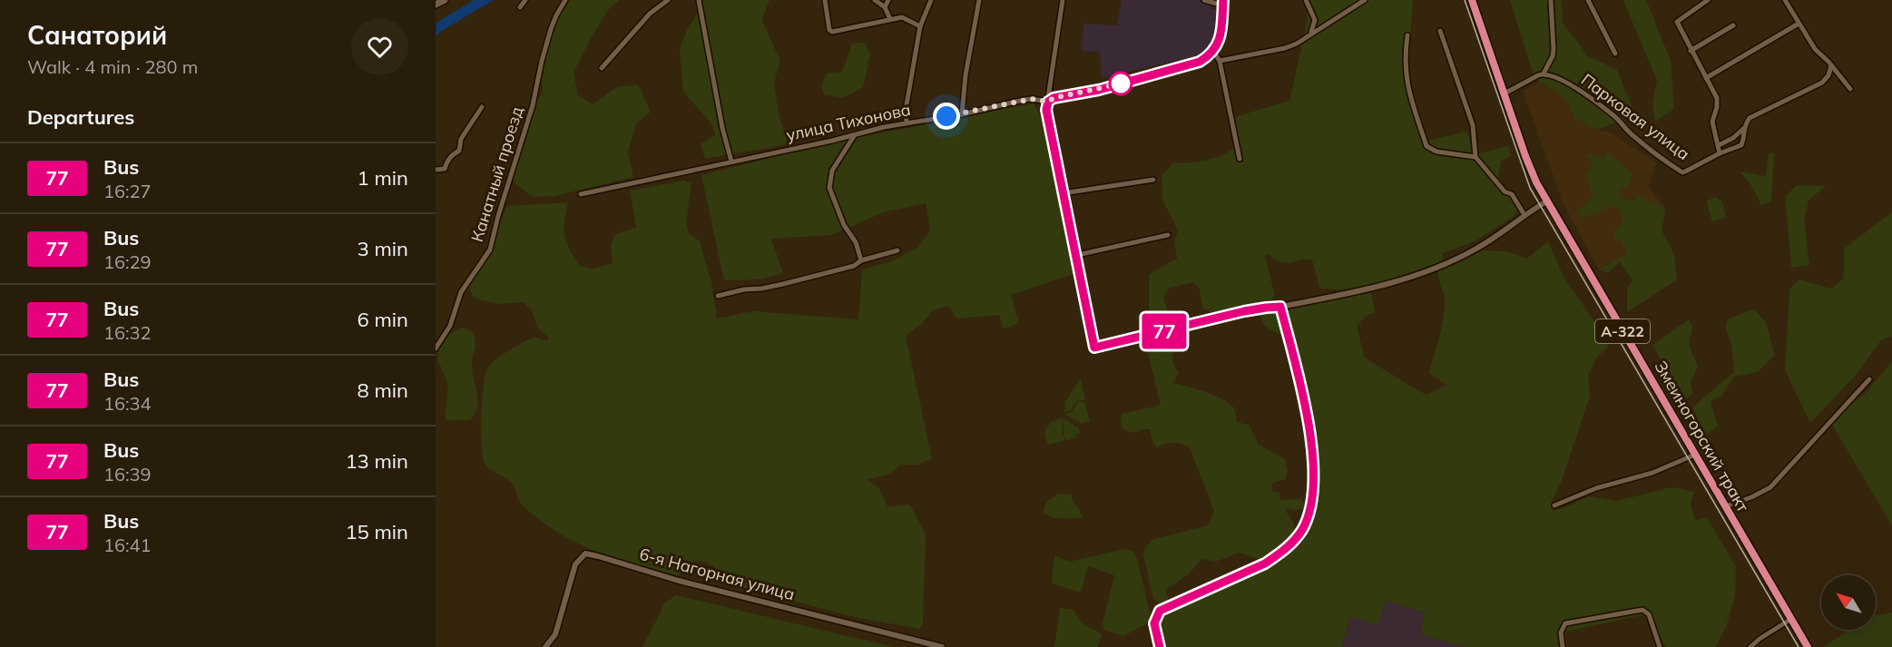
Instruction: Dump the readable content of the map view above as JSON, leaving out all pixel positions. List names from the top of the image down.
{
  "streets": {
    "highway": ["А-322", "Змеиногорский тракт"],
    "street": [
      "Парковая улица",
      "улица Тихонова",
      "Канатный проезд",
      "6-я Нагорная улица"
    ]
  },
  "lines": ["bus line 77"],
  "north": "top left",
  "page": {
    "heading": [
      ["Санаторий", "Walk · 4 min · 280 m"],
      "Departures"
    ],
    "on_map": "77",
    "list": [
      {
        "mark": "77",
        "name": "Bus",
        "note": "16:27",
        "value": "1 min"
      },
      {
        "mark": "77",
        "name": "Bus",
        "note": "16:29",
        "value": "3 min"
      },
      {
        "mark": "77",
        "name": "Bus",
        "note": "16:32",
        "value": "6 min"
      },
      {
        "mark": "77",
        "name": "Bus",
        "note": "16:34",
        "value": "8 min"
      },
      {
        "mark": "77",
        "name": "Bus",
        "note": "16:39",
        "value": "13 min"
      },
      {
        "mark": "77",
        "name": "Bus",
        "note": "16:41",
        "value": "15 min"
      }
    ]
  }
}
